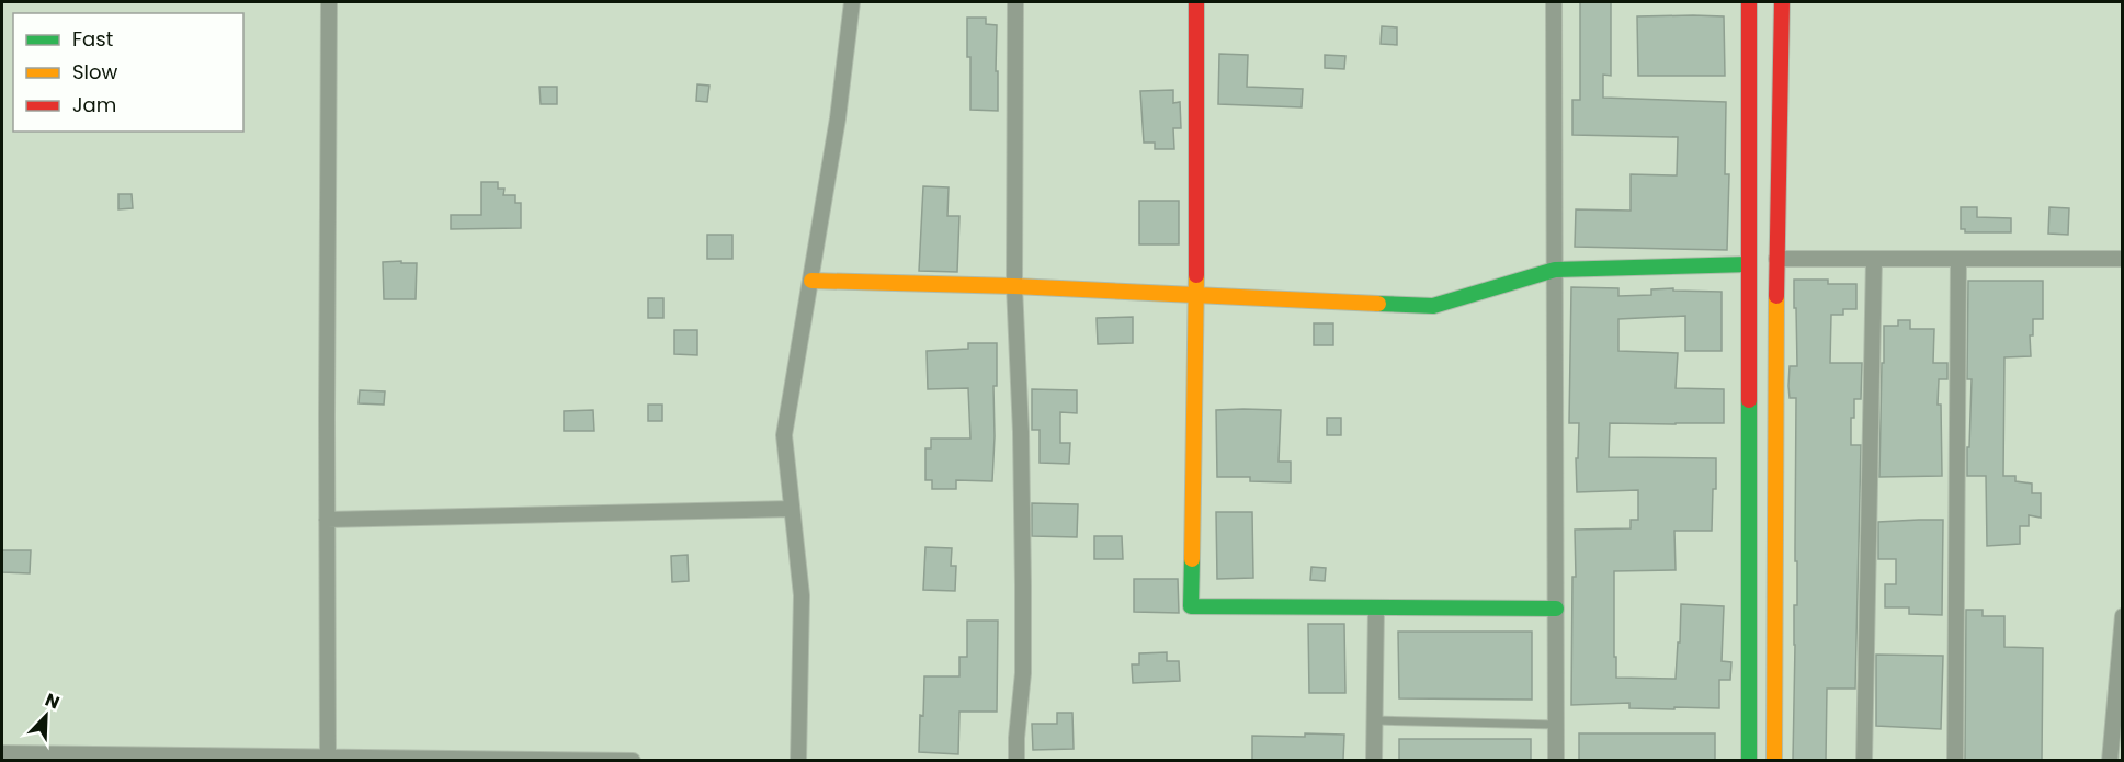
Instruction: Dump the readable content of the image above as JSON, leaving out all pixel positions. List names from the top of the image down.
{
  "legend": ["Fast", "Slow", "Jam"],
  "north": "top right"
}
